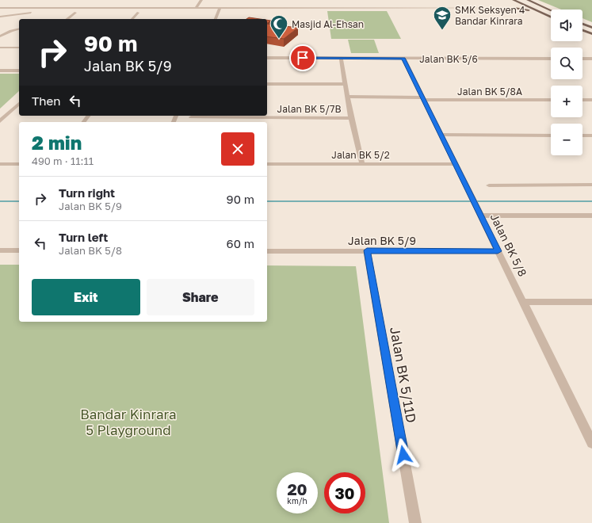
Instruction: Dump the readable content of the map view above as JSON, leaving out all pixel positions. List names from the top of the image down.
{
  "streets": {
    "street": [
      "Jalan BK 5/6",
      "Jalan BK 5/8A",
      "Jalan BK 5/7B",
      "Jalan BK 5/2",
      "Jalan BK 5/9",
      "Jalan BK 5/8",
      "Jalan BK 5/11D"
    ]
  },
  "crossings": [
    ["Jalan BK 5/6", "Jalan BK 5/8"],
    ["Jalan BK 5/8A", "Jalan BK 5/8"],
    ["Jalan BK 5/2", "Jalan BK 5/8"],
    ["Jalan BK 5/9", "Jalan BK 5/8"],
    ["Jalan BK 5/9", "Jalan BK 5/11D"]
  ],
  "parks": ["Bandar Kinrara 5 Playground"],
  "places": {
    "school or university": ["SMK Seksyen 4 Bandar Kinrara"],
    "mosque": ["Masjid Al-Ehsan"]
  },
  "page": {
    "map_buttons": ["+", "−"],
    "turn": ["90 m", "Jalan BK 5/9"],
    "then": "Then",
    "heading": ["2 min", "490 m · 11:11"],
    "list": [
      {
        "name": "Turn right",
        "note": "Jalan BK 5/9",
        "value": "90 m"
      },
      {
        "name": "Turn left",
        "note": "Jalan BK 5/8",
        "value": "60 m"
      }
    ],
    "buttons": ["Exit", "Share"],
    "speed": "20 km/h",
    "limit": "30"
  }
}
